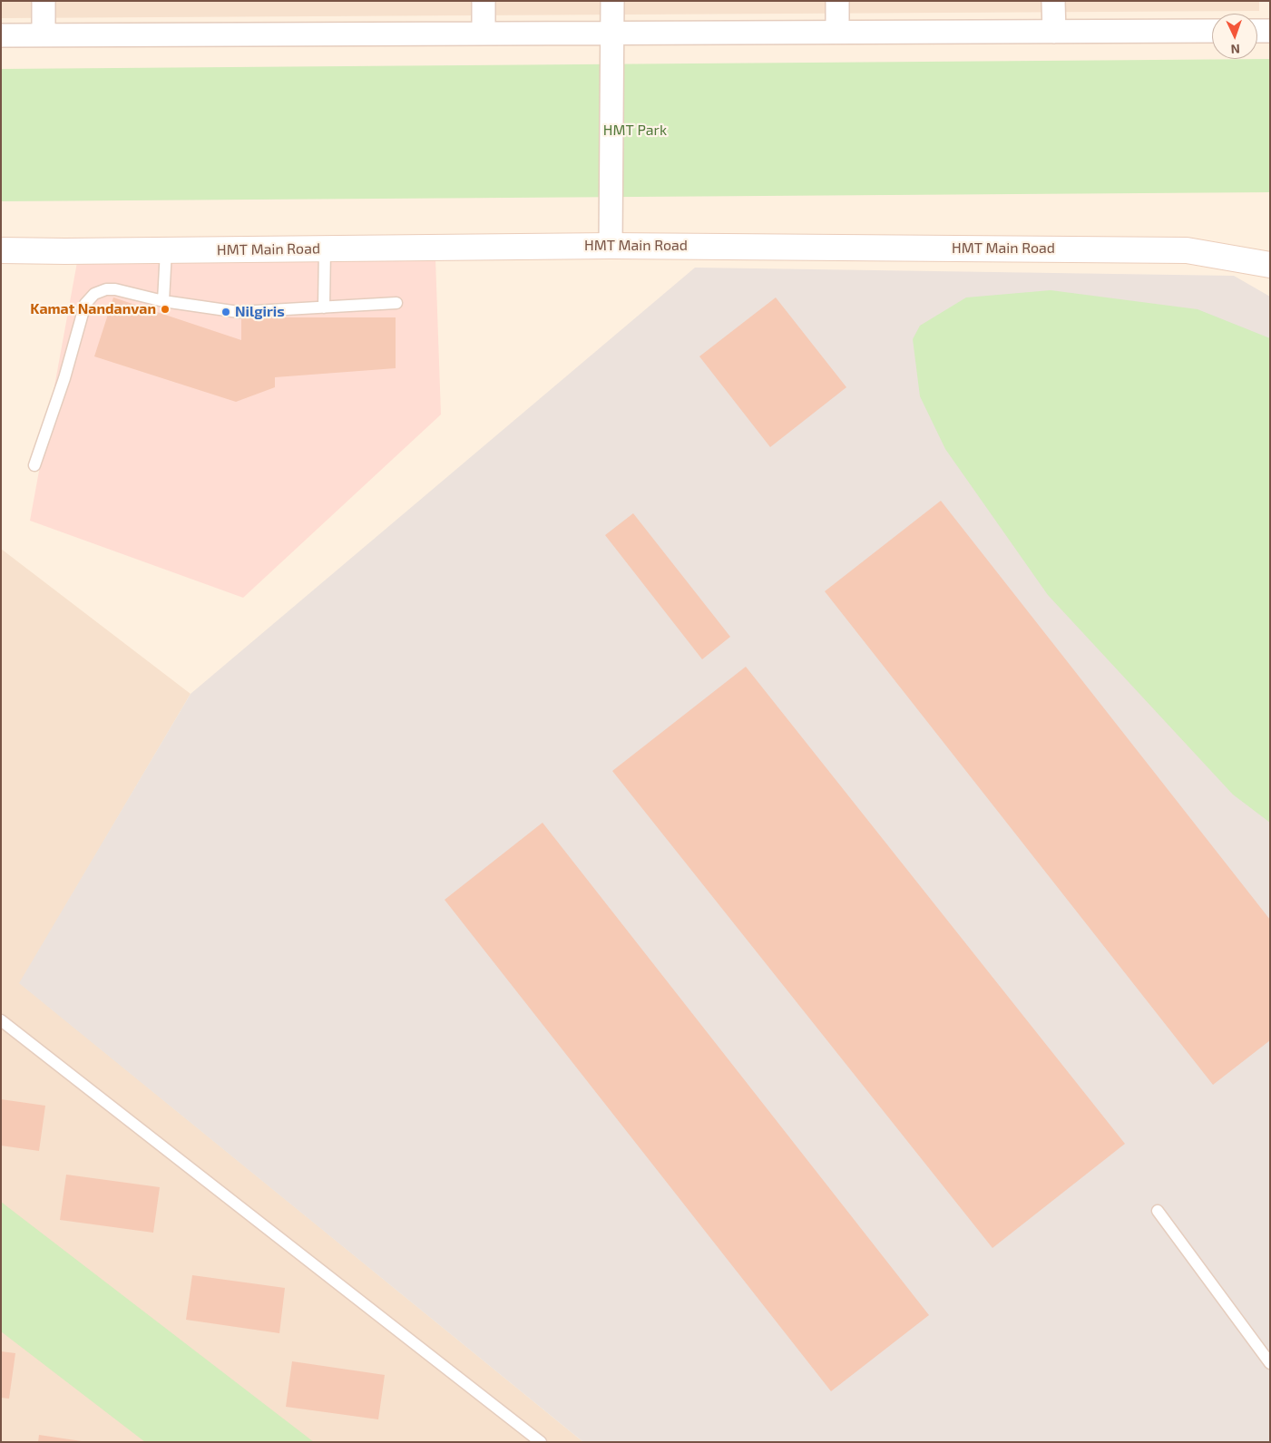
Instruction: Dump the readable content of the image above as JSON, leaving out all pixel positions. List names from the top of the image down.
{
  "streets": {
    "street": ["HMT Main Road"]
  },
  "parks": ["HMT Park"],
  "places": ["Kamat Nandanvan", "Nilgiris"],
  "north": "bottom"
}
